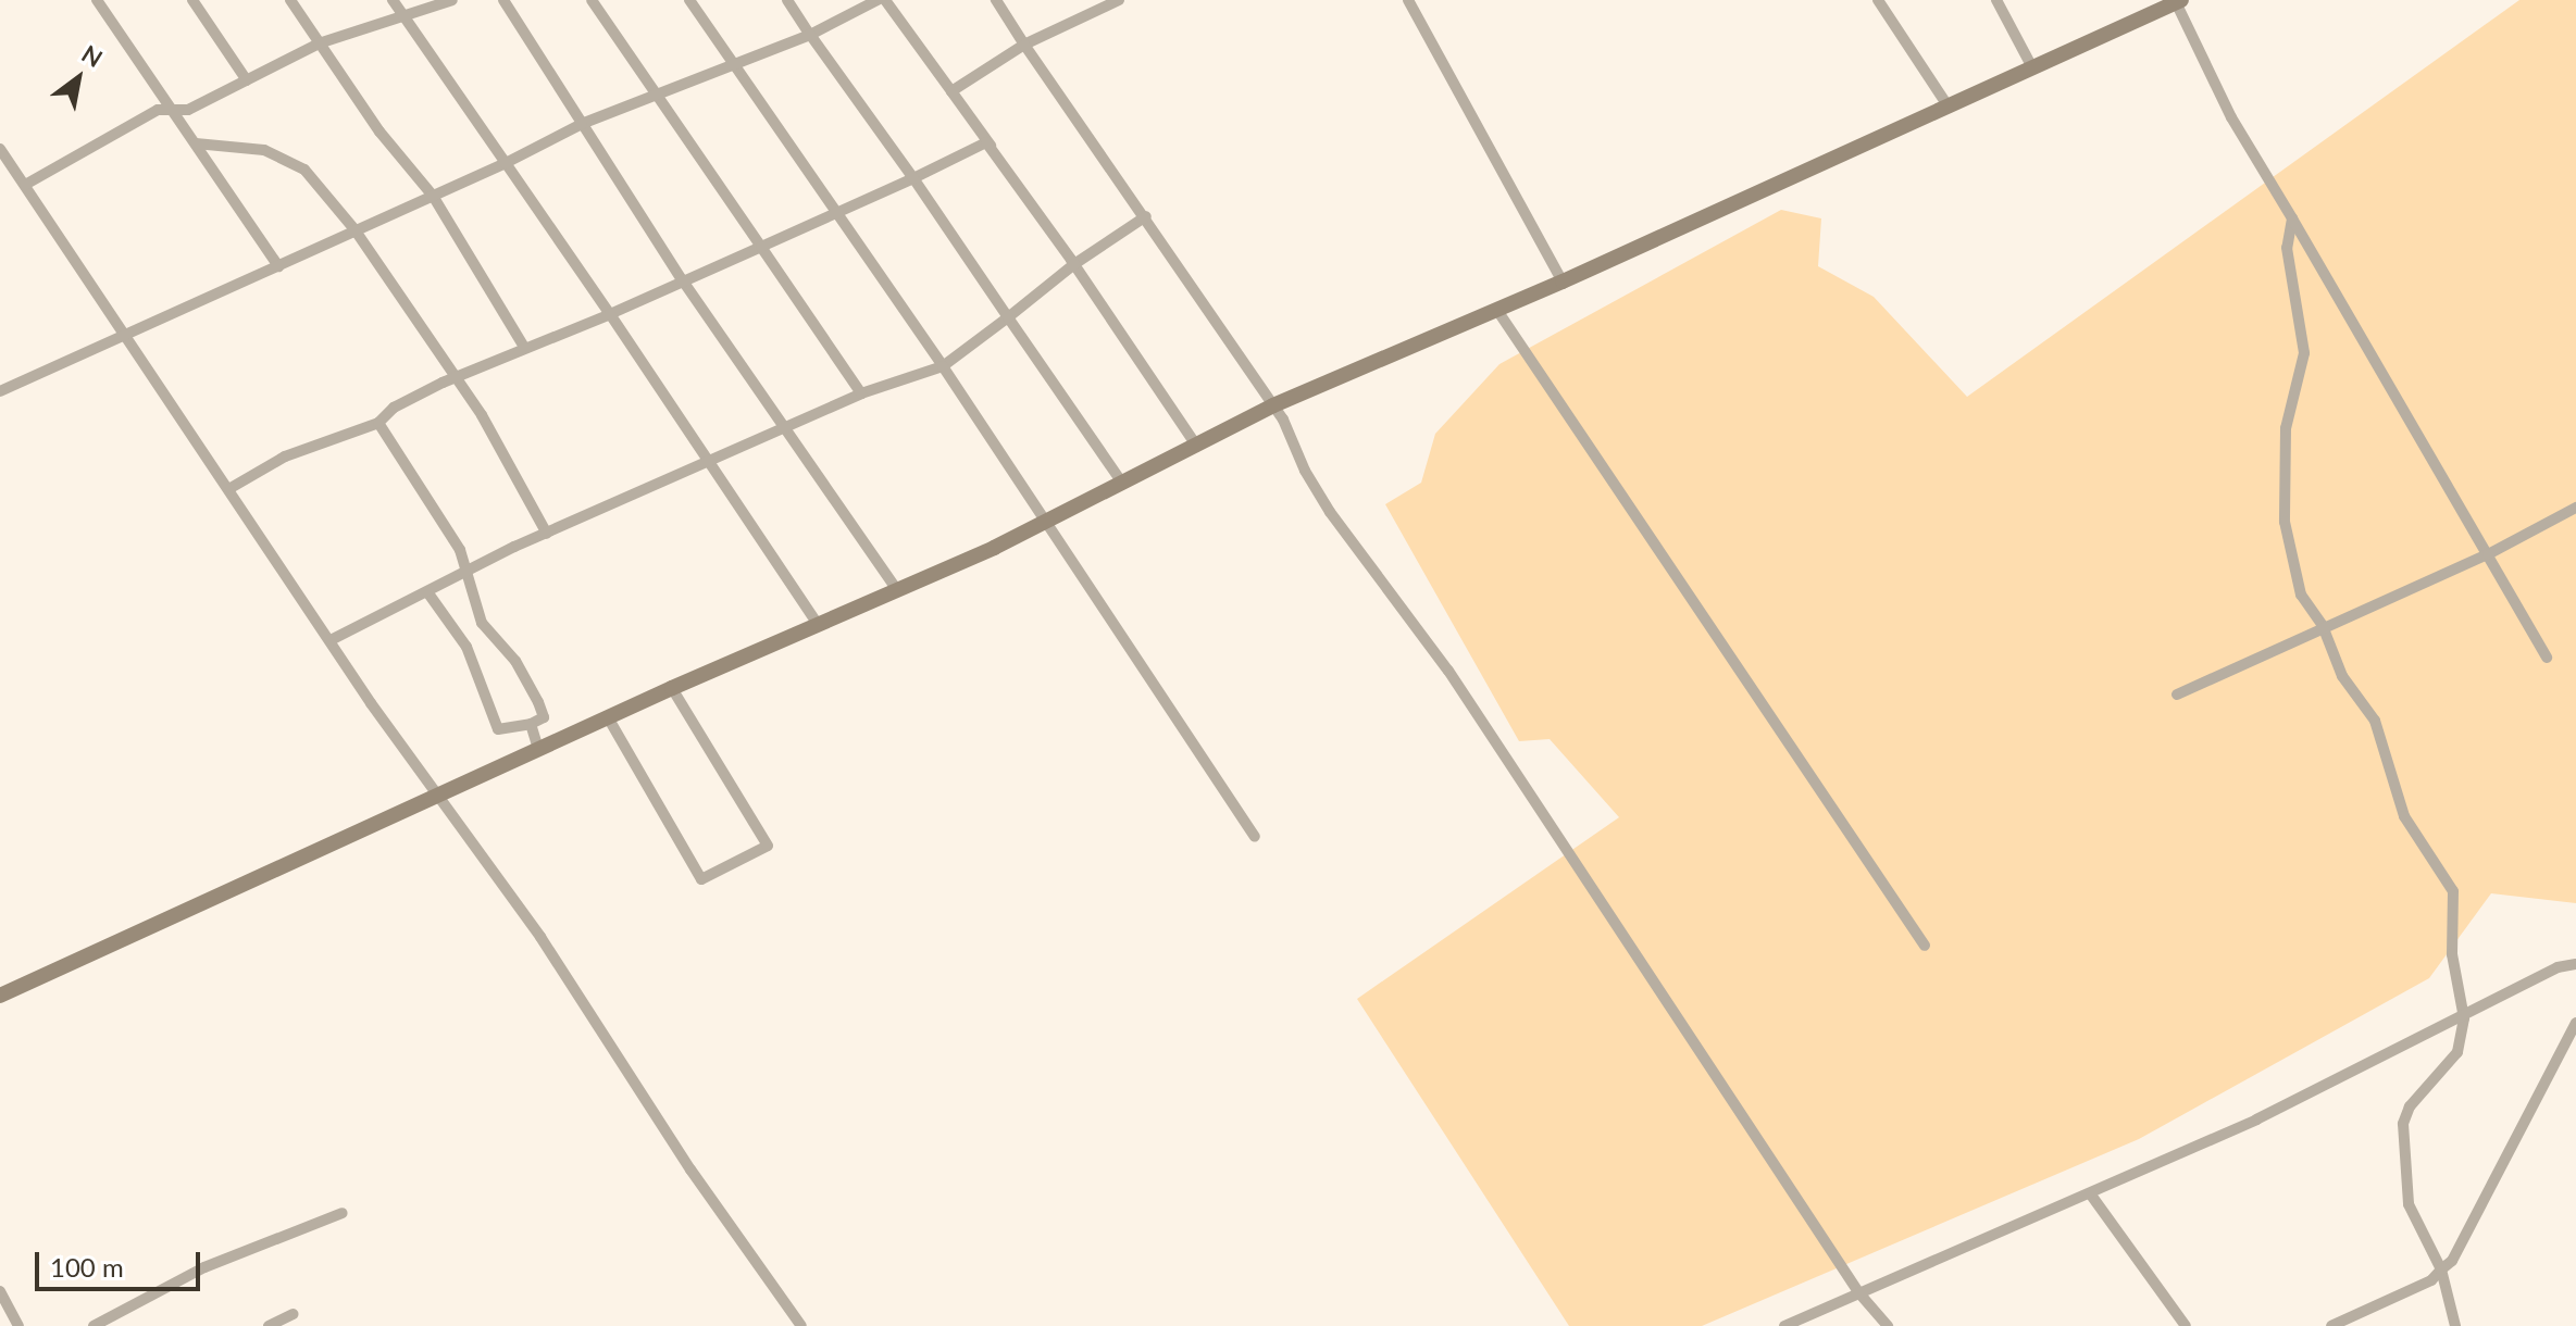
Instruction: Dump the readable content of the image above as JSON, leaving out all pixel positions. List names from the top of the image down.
{
  "scale_bar": "100 m",
  "north": "top right"
}
